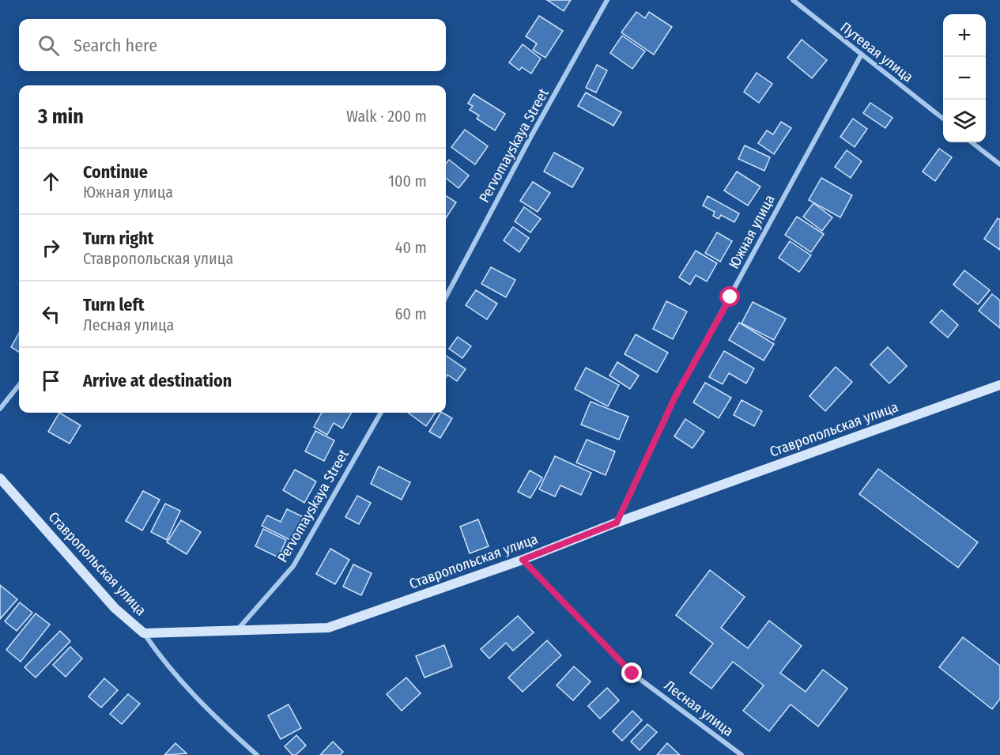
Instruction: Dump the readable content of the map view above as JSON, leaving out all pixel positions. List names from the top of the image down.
{
  "streets": {
    "street": [
      "Путевая улица",
      "Pervomayskaya Street",
      "Южная улица",
      "Ставропольская улица",
      "Лесная улица"
    ]
  },
  "crossings": [
    ["Путевая улица", "Южная улица"],
    ["Pervomayskaya Street", "Ставропольская улица"],
    ["Южная улица", "Ставропольская улица"],
    ["Ставропольская улица", "Лесная улица"]
  ],
  "page": {
    "map_buttons": ["+", "−"],
    "search": "Search here",
    "heading": ["3 min", "Walk · 200 m"],
    "list": [
      ["Continue", "Южная улица", "100 m"],
      ["Turn right", "Ставропольская улица", "40 m"],
      ["Turn left", "Лесная улица", "60 m"],
      "Arrive at destination"
    ]
  }
}
